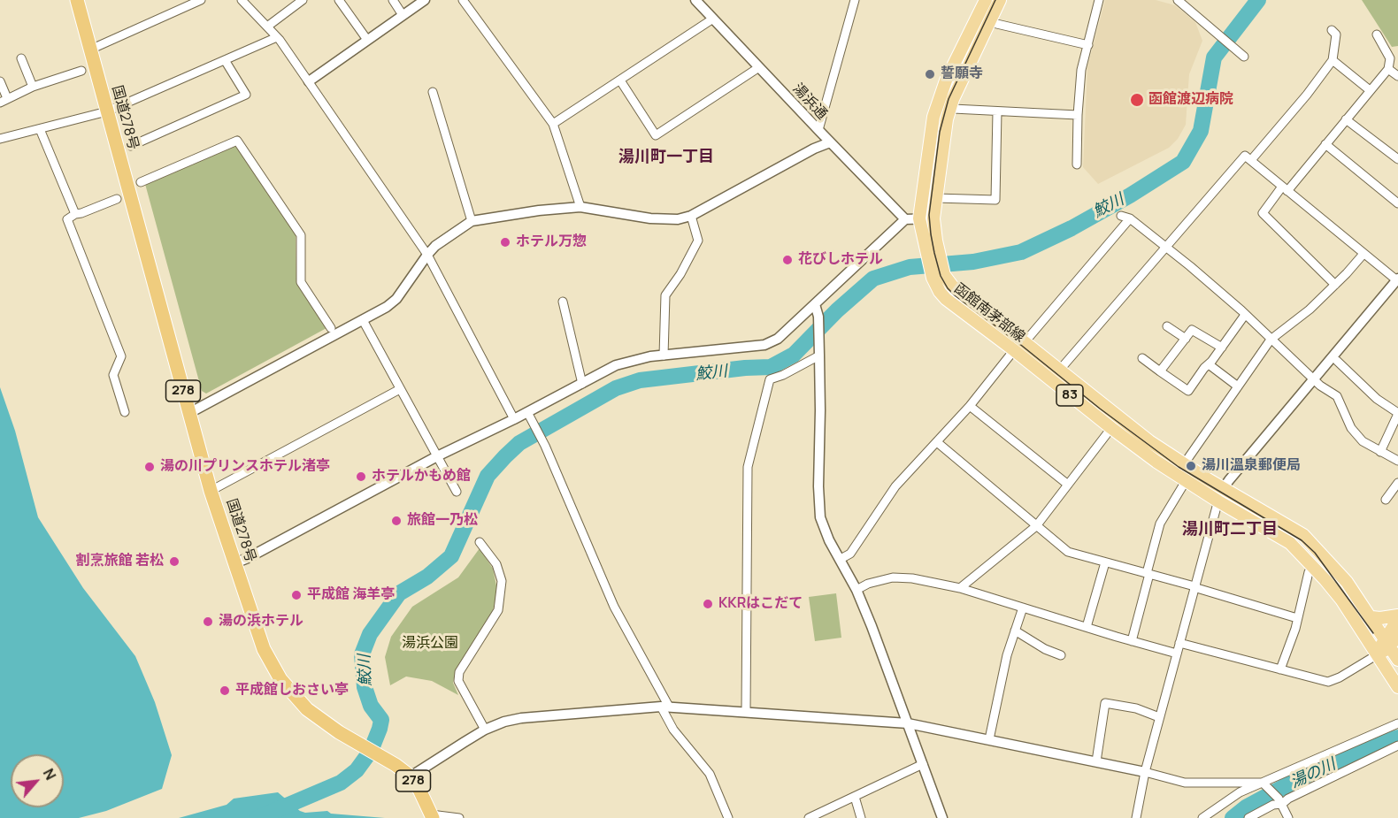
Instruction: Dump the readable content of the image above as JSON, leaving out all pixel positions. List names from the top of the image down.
{
  "streets": {
    "highway": ["国道278号", "278"],
    "main road": ["函館南茅部線", "83"],
    "street": ["湯浜通"]
  },
  "crossings": [
    ["函館南茅部線", "83"]
  ],
  "districts": ["湯川町一丁目", "湯川町二丁目"],
  "water": ["鮫川", "湯の川"],
  "parks": ["湯浜公園"],
  "places": [
    "誓願寺",
    "函館渡辺病院",
    "ホテル万惣",
    "花びしホテル",
    "湯川溫泉郵便局",
    "湯の川プリンスホテル渚亭",
    "ホテルかもめ館",
    "旅館一乃松",
    "割烹旅館 若松",
    "平成館 海羊亭",
    "KKRはこだて",
    "湯の浜ホテル",
    "平成館しおさい亭"
  ],
  "north": "top right"
}
